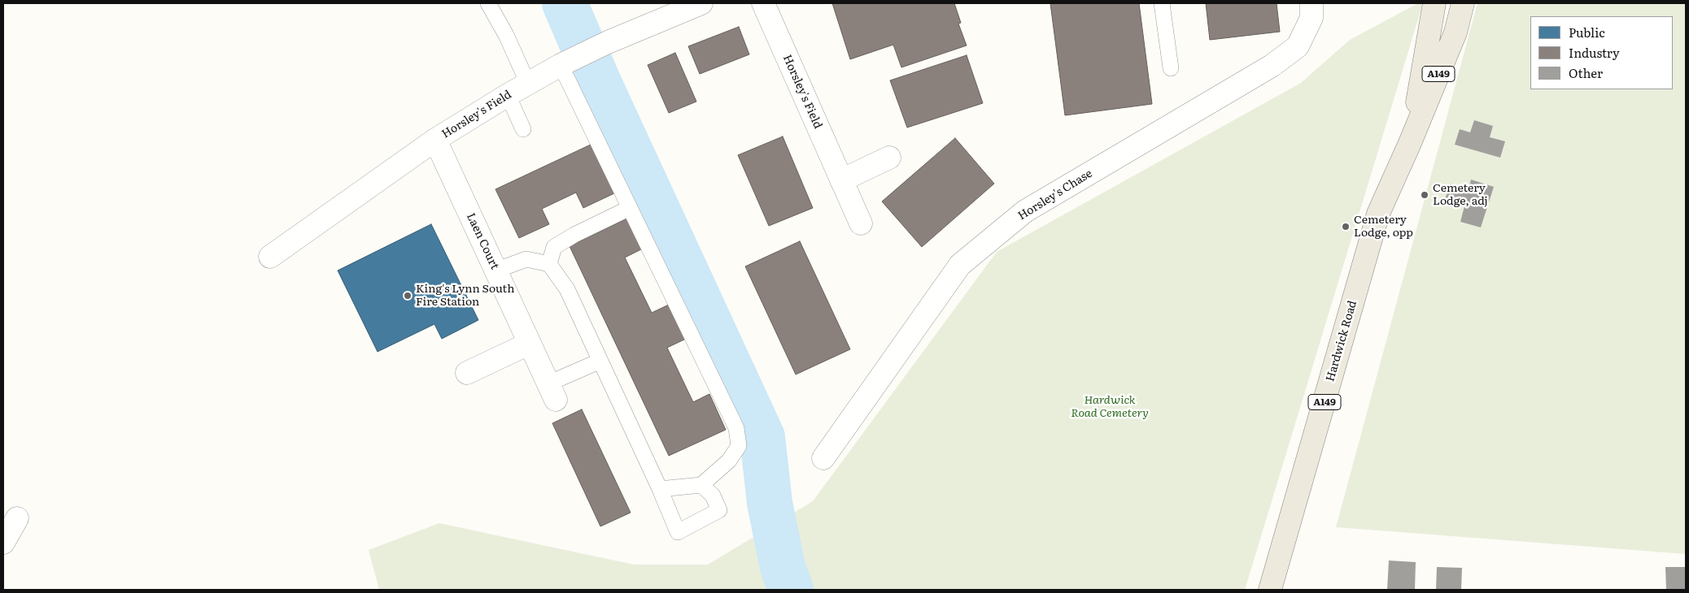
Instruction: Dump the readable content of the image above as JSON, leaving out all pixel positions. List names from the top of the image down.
{
  "streets": {
    "main road": ["A149", "Hardwick Road"],
    "street": ["Horsley's Field", "Horsley's Chase", "Laen Court"]
  },
  "crossings": [
    ["Horsley's Field", "Laen Court"]
  ],
  "parks": ["Hardwick Road Cemetery"],
  "places": ["Cemetery Lodge, adj", "Cemetery Lodge, opp", "King's Lynn South Fire Station"],
  "legend": ["Public", "Industry", "Other"]
}
